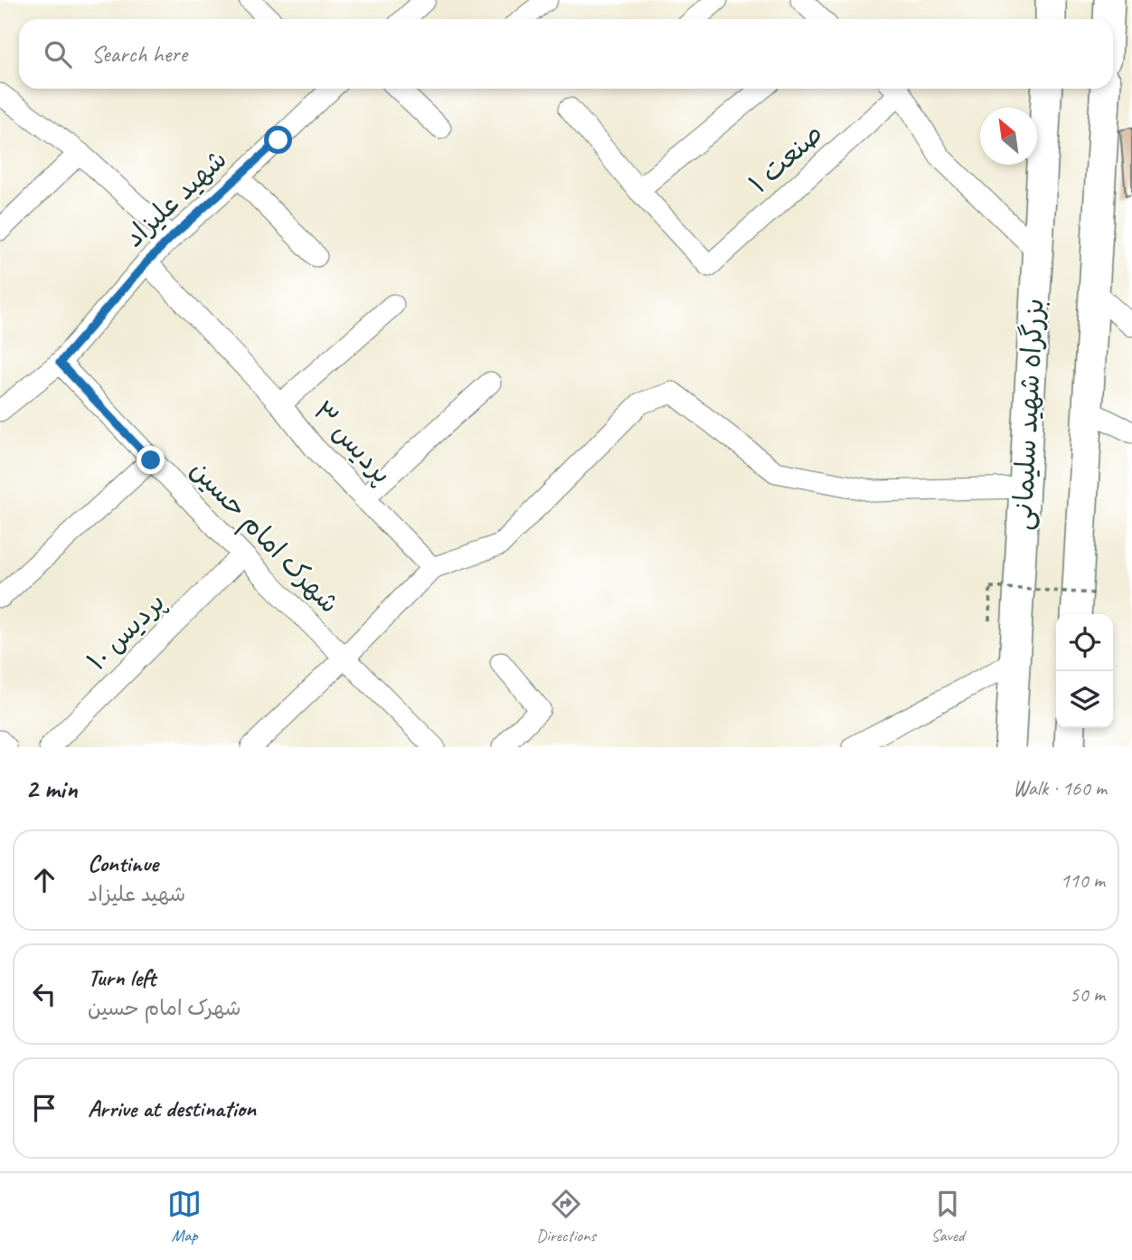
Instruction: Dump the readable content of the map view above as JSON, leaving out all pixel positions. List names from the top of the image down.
{
  "streets": {
    "highway": ["بزرگراه شهید سلیمانی"],
    "street": [
      "صنعت ۱",
      "شهید علیزاد",
      "پردیس ۳",
      "شهرک امام حسین",
      "پردیس ۱۰"
    ]
  },
  "crossings": [
    ["شهید علیزاد", "پردیس ۳"],
    ["شهید علیزاد", "شهرک امام حسین"],
    ["شهرک امام حسین", "پردیس ۱۰"]
  ],
  "north": "top left",
  "page": {
    "search": "Search here",
    "heading": ["2 min", "Walk · 160 m"],
    "list": [
      ["Continue", "شهید علیزاد", "110 m"],
      ["Turn left", "شهرک امام حسین", "50 m"],
      "Arrive at destination"
    ],
    "nav": ["Map", "Directions", "Saved"]
  }
}
